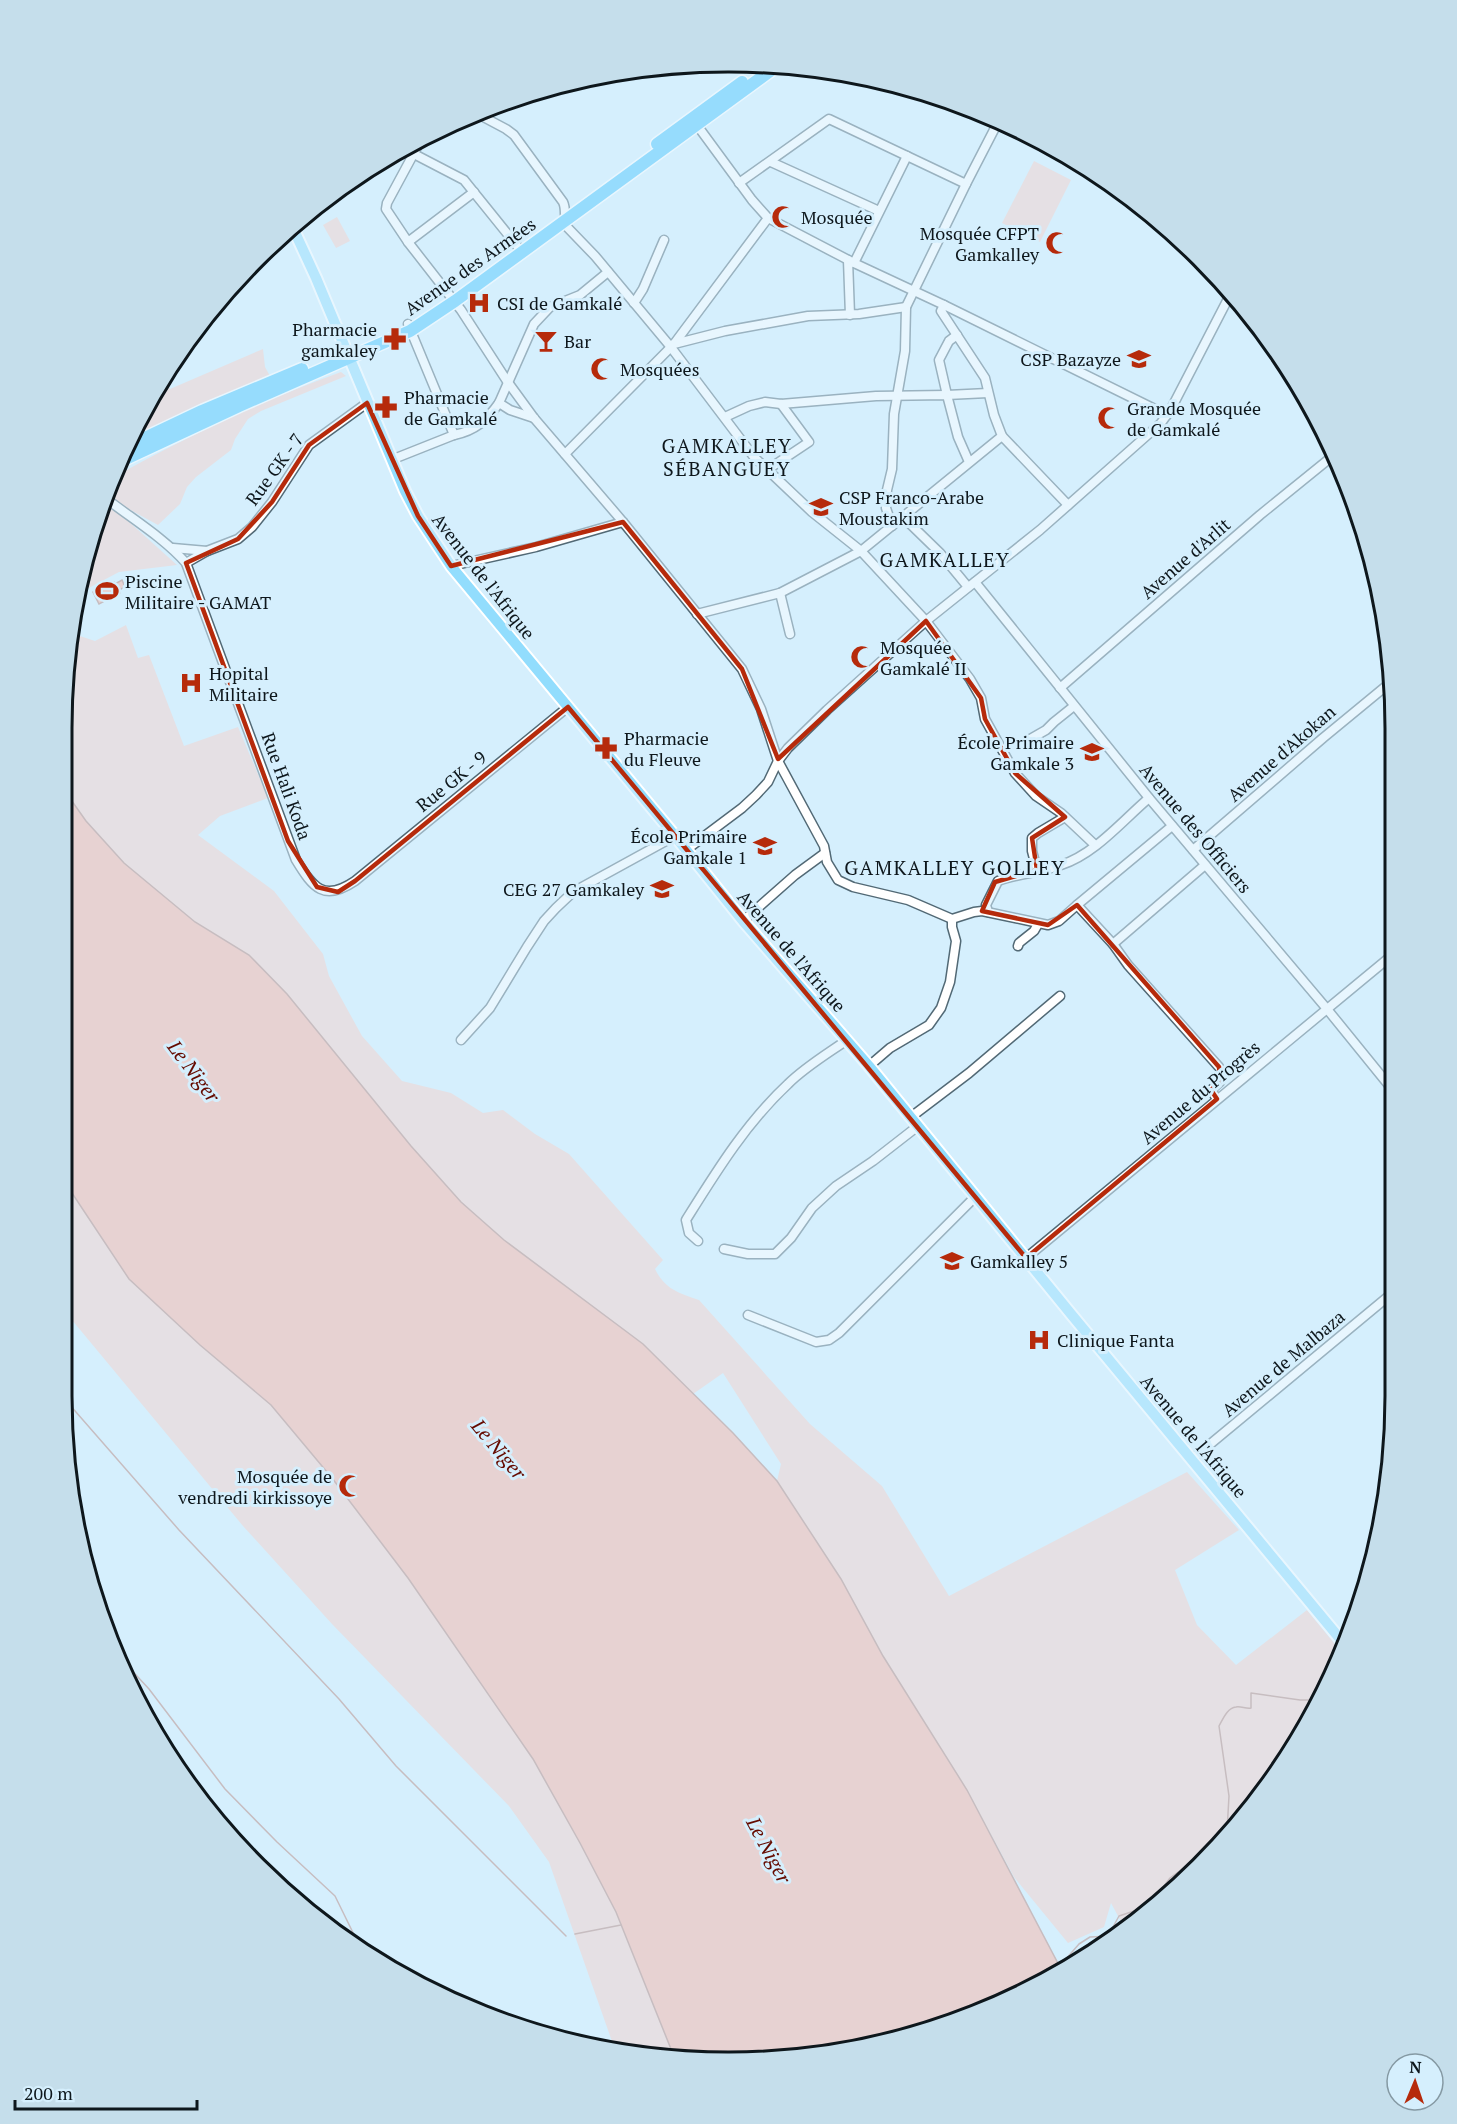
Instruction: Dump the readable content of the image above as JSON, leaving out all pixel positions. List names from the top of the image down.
{
  "streets": {
    "highway": ["Avenue des Armées"],
    "main road": ["Avenue de l'Afrique"],
    "street": [
      "Rue GK - 7",
      "Avenue d'Arlit",
      "Avenue d'Akokan",
      "Rue GK - 9",
      "Rue Hali Koda",
      "Avenue des Officiers",
      "Avenue du Progrès",
      "Avenue de Malbaza"
    ]
  },
  "crossings": [
    ["Avenue des Armées", "Avenue de l'Afrique"],
    ["Rue GK - 7", "Avenue de l'Afrique"],
    ["Avenue d'Arlit", "Avenue des Officiers"],
    ["Avenue de l'Afrique", "Rue GK - 9"],
    ["Avenue de l'Afrique", "Avenue du Progrès"],
    ["Avenue de l'Afrique", "Avenue de Malbaza"],
    ["Avenue d'Akokan", "Avenue des Officiers"],
    ["Rue GK - 9", "Rue Hali Koda"],
    ["Avenue des Officiers", "Avenue du Progrès"]
  ],
  "districts": ["GAMKALLEY SÉBANGUEY", "GAMKALLEY", "GAMKALLEY GOLLEY"],
  "water": ["Le Niger"],
  "places": {
    "mosque": [
      "Mosquée",
      "Mosquée CFPT Gamkalley",
      "Mosquées",
      "Grande Mosquée de Gamkalé",
      "Mosquée Gamkalé II",
      "Mosquée de vendredi kirkissoye"
    ],
    "hospital": ["CSI de Gamkalé", "Hopital Militaire", "Clinique Fanta"],
    "pharmacy": ["Pharmacie gamkaley", "Pharmacie de Gamkalé", "Pharmacie du Fleuve"],
    "bar": ["Bar"],
    "school or university": [
      "CSP Bazayze",
      "CSP Franco-Arabe Moustakim",
      "École Primaire Gamkale 3",
      "École Primaire Gamkale 1",
      "CEG 27 Gamkaley",
      "Gamkalley 5"
    ],
    "sports": ["Piscine Militaire - GAMAT"]
  },
  "scale_bar": "200 m",
  "north": "top"
}
